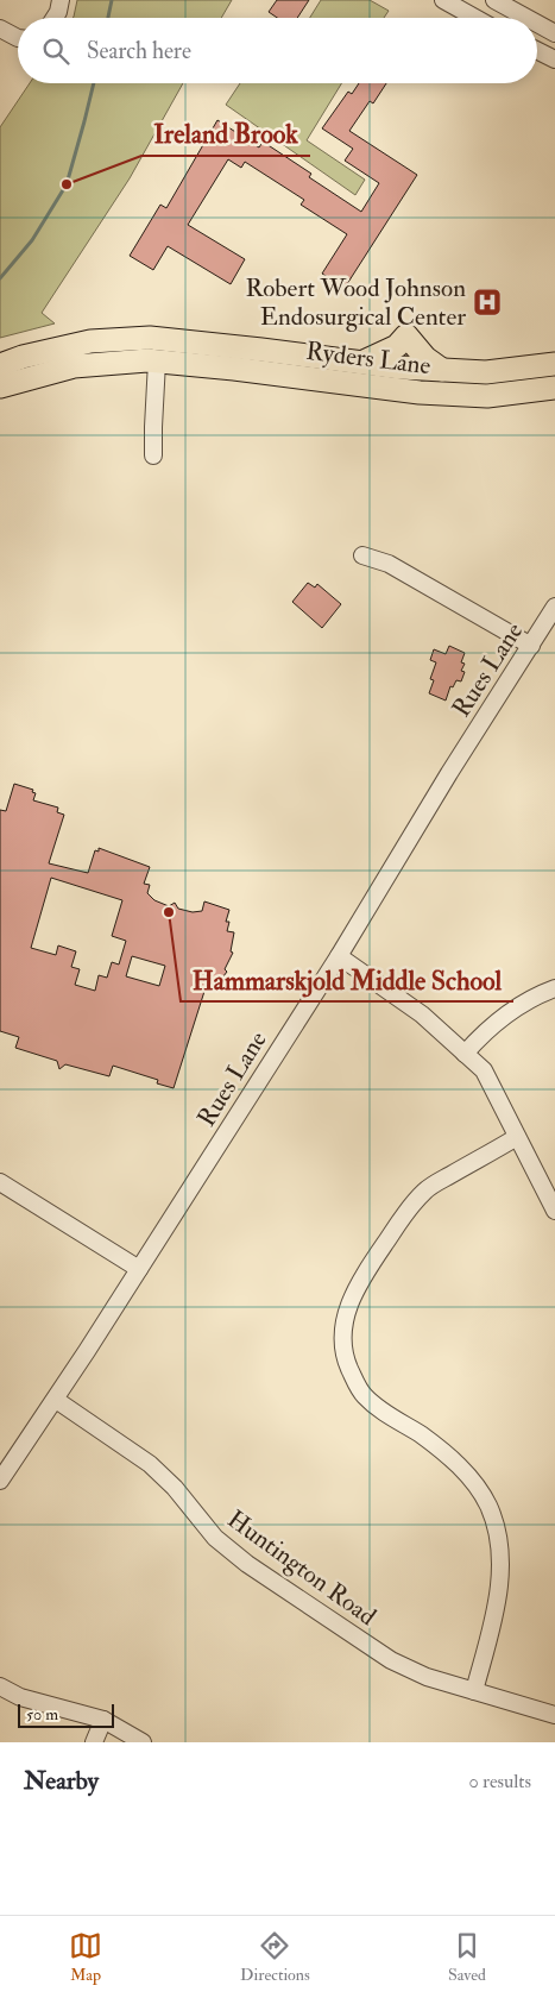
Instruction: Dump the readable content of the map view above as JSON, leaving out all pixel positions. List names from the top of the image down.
{
  "streets": {
    "main road": ["Ryders Lane"],
    "street": ["Rues Lane", "Huntington Road"]
  },
  "crossings": [
    ["Rues Lane", "Huntington Road"]
  ],
  "places": {
    "other": ["Ireland Brook", "Hammarskjold Middle School"],
    "hospital": ["Robert Wood Johnson Endosurgical Center"]
  },
  "scale_bar": "50 m",
  "page": {
    "search": "Search here",
    "scale": "50 m",
    "heading": ["Nearby", "0 results"],
    "nav": ["Map", "Directions", "Saved"]
  }
}
